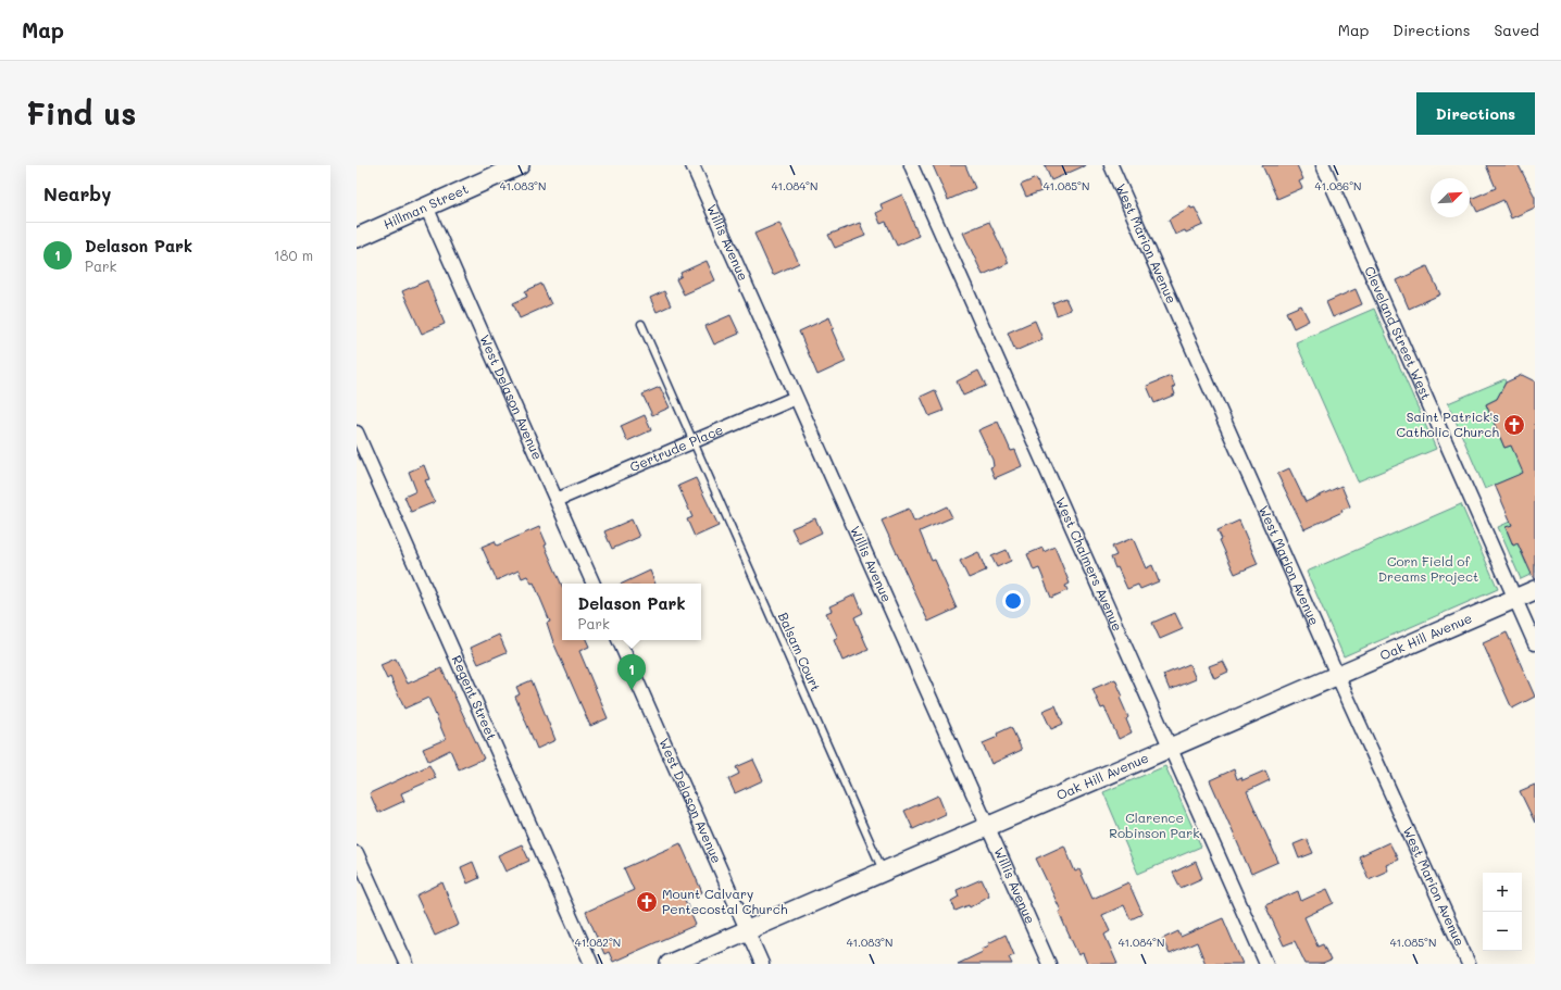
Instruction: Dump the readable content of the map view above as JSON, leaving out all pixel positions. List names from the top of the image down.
{
  "streets": {
    "street": [
      "Hillman Street",
      "Willis Avenue",
      "West Marion Avenue",
      "Cleveland Street West",
      "West Delason Avenue",
      "Gertrude Place",
      "West Chalmers Avenue",
      "Oak Hill Avenue",
      "Regent Street"
    ],
    "lane": ["Balsam Court"]
  },
  "crossings": [
    ["Hillman Street", "West Delason Avenue"],
    ["Willis Avenue", "Gertrude Place"],
    ["Willis Avenue", "Oak Hill Avenue"],
    ["West Marion Avenue", "Oak Hill Avenue"],
    ["Cleveland Street West", "Oak Hill Avenue"],
    ["West Delason Avenue", "Gertrude Place"],
    ["West Delason Avenue", "Oak Hill Avenue"],
    ["Gertrude Place", "Balsam Court"],
    ["West Chalmers Avenue", "Oak Hill Avenue"],
    ["Oak Hill Avenue", "Balsam Court"]
  ],
  "parks": ["Corn Field of Dreams Project", "Clarence Robinson Park"],
  "places": {
    "church": ["Saint Patrick's Catholic Church", "Mount Calvary Pentecostal Church"]
  },
  "north": "top right",
  "page": {
    "header": "Map",
    "nav": ["Map", "Directions", "Saved"],
    "buttons": "Directions",
    "title": "Find us",
    "heading": "Nearby",
    "list": [
      {
        "mark": "1",
        "name": "Delason Park",
        "note": "Park",
        "value": "180 m"
      }
    ],
    "popup": ["Delason Park", "Park"],
    "pins": "1",
    "map_buttons": ["+", "−"]
  },
  "coordinates": [
    "41.083°N",
    "41.085°N",
    "41.086°N",
    "41.084°N",
    "41.082°N"
  ]
}
